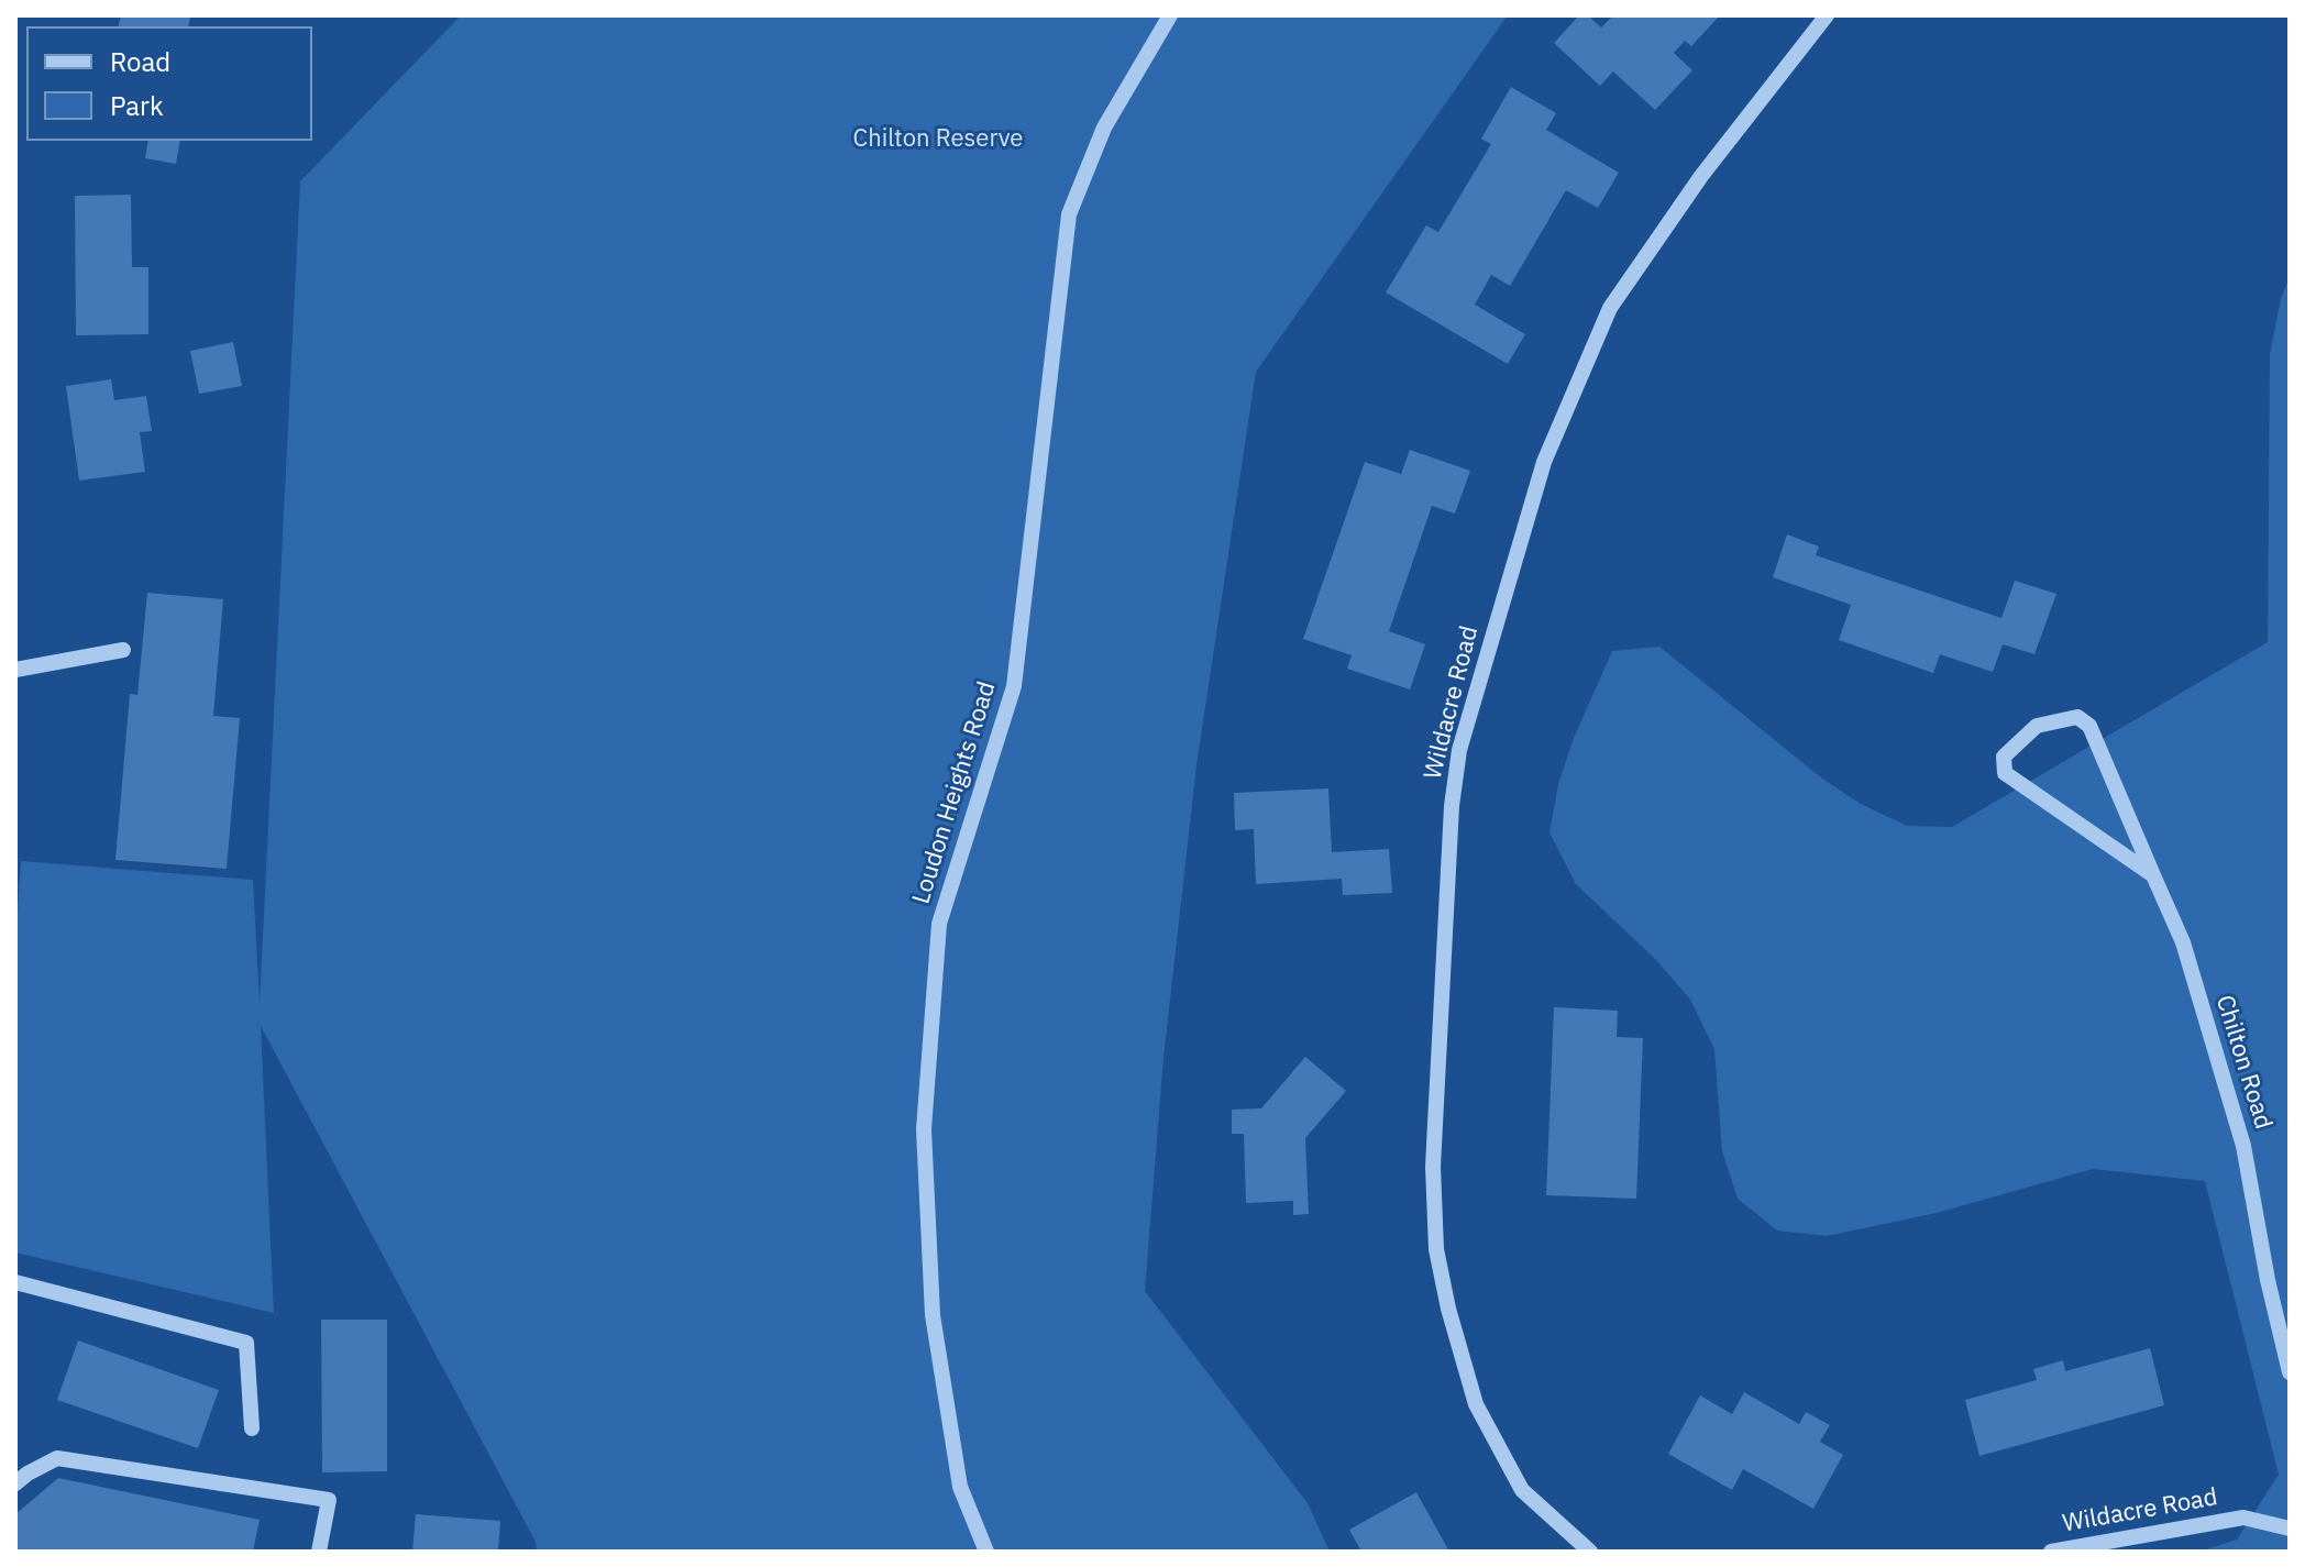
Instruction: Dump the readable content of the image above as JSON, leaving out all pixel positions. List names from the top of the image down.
{
  "streets": {
    "street": ["Wildacre Road", "Loudon Heights Road", "Chilton Road"]
  },
  "parks": ["Chilton Reserve"],
  "legend": ["Road", "Park"]
}
